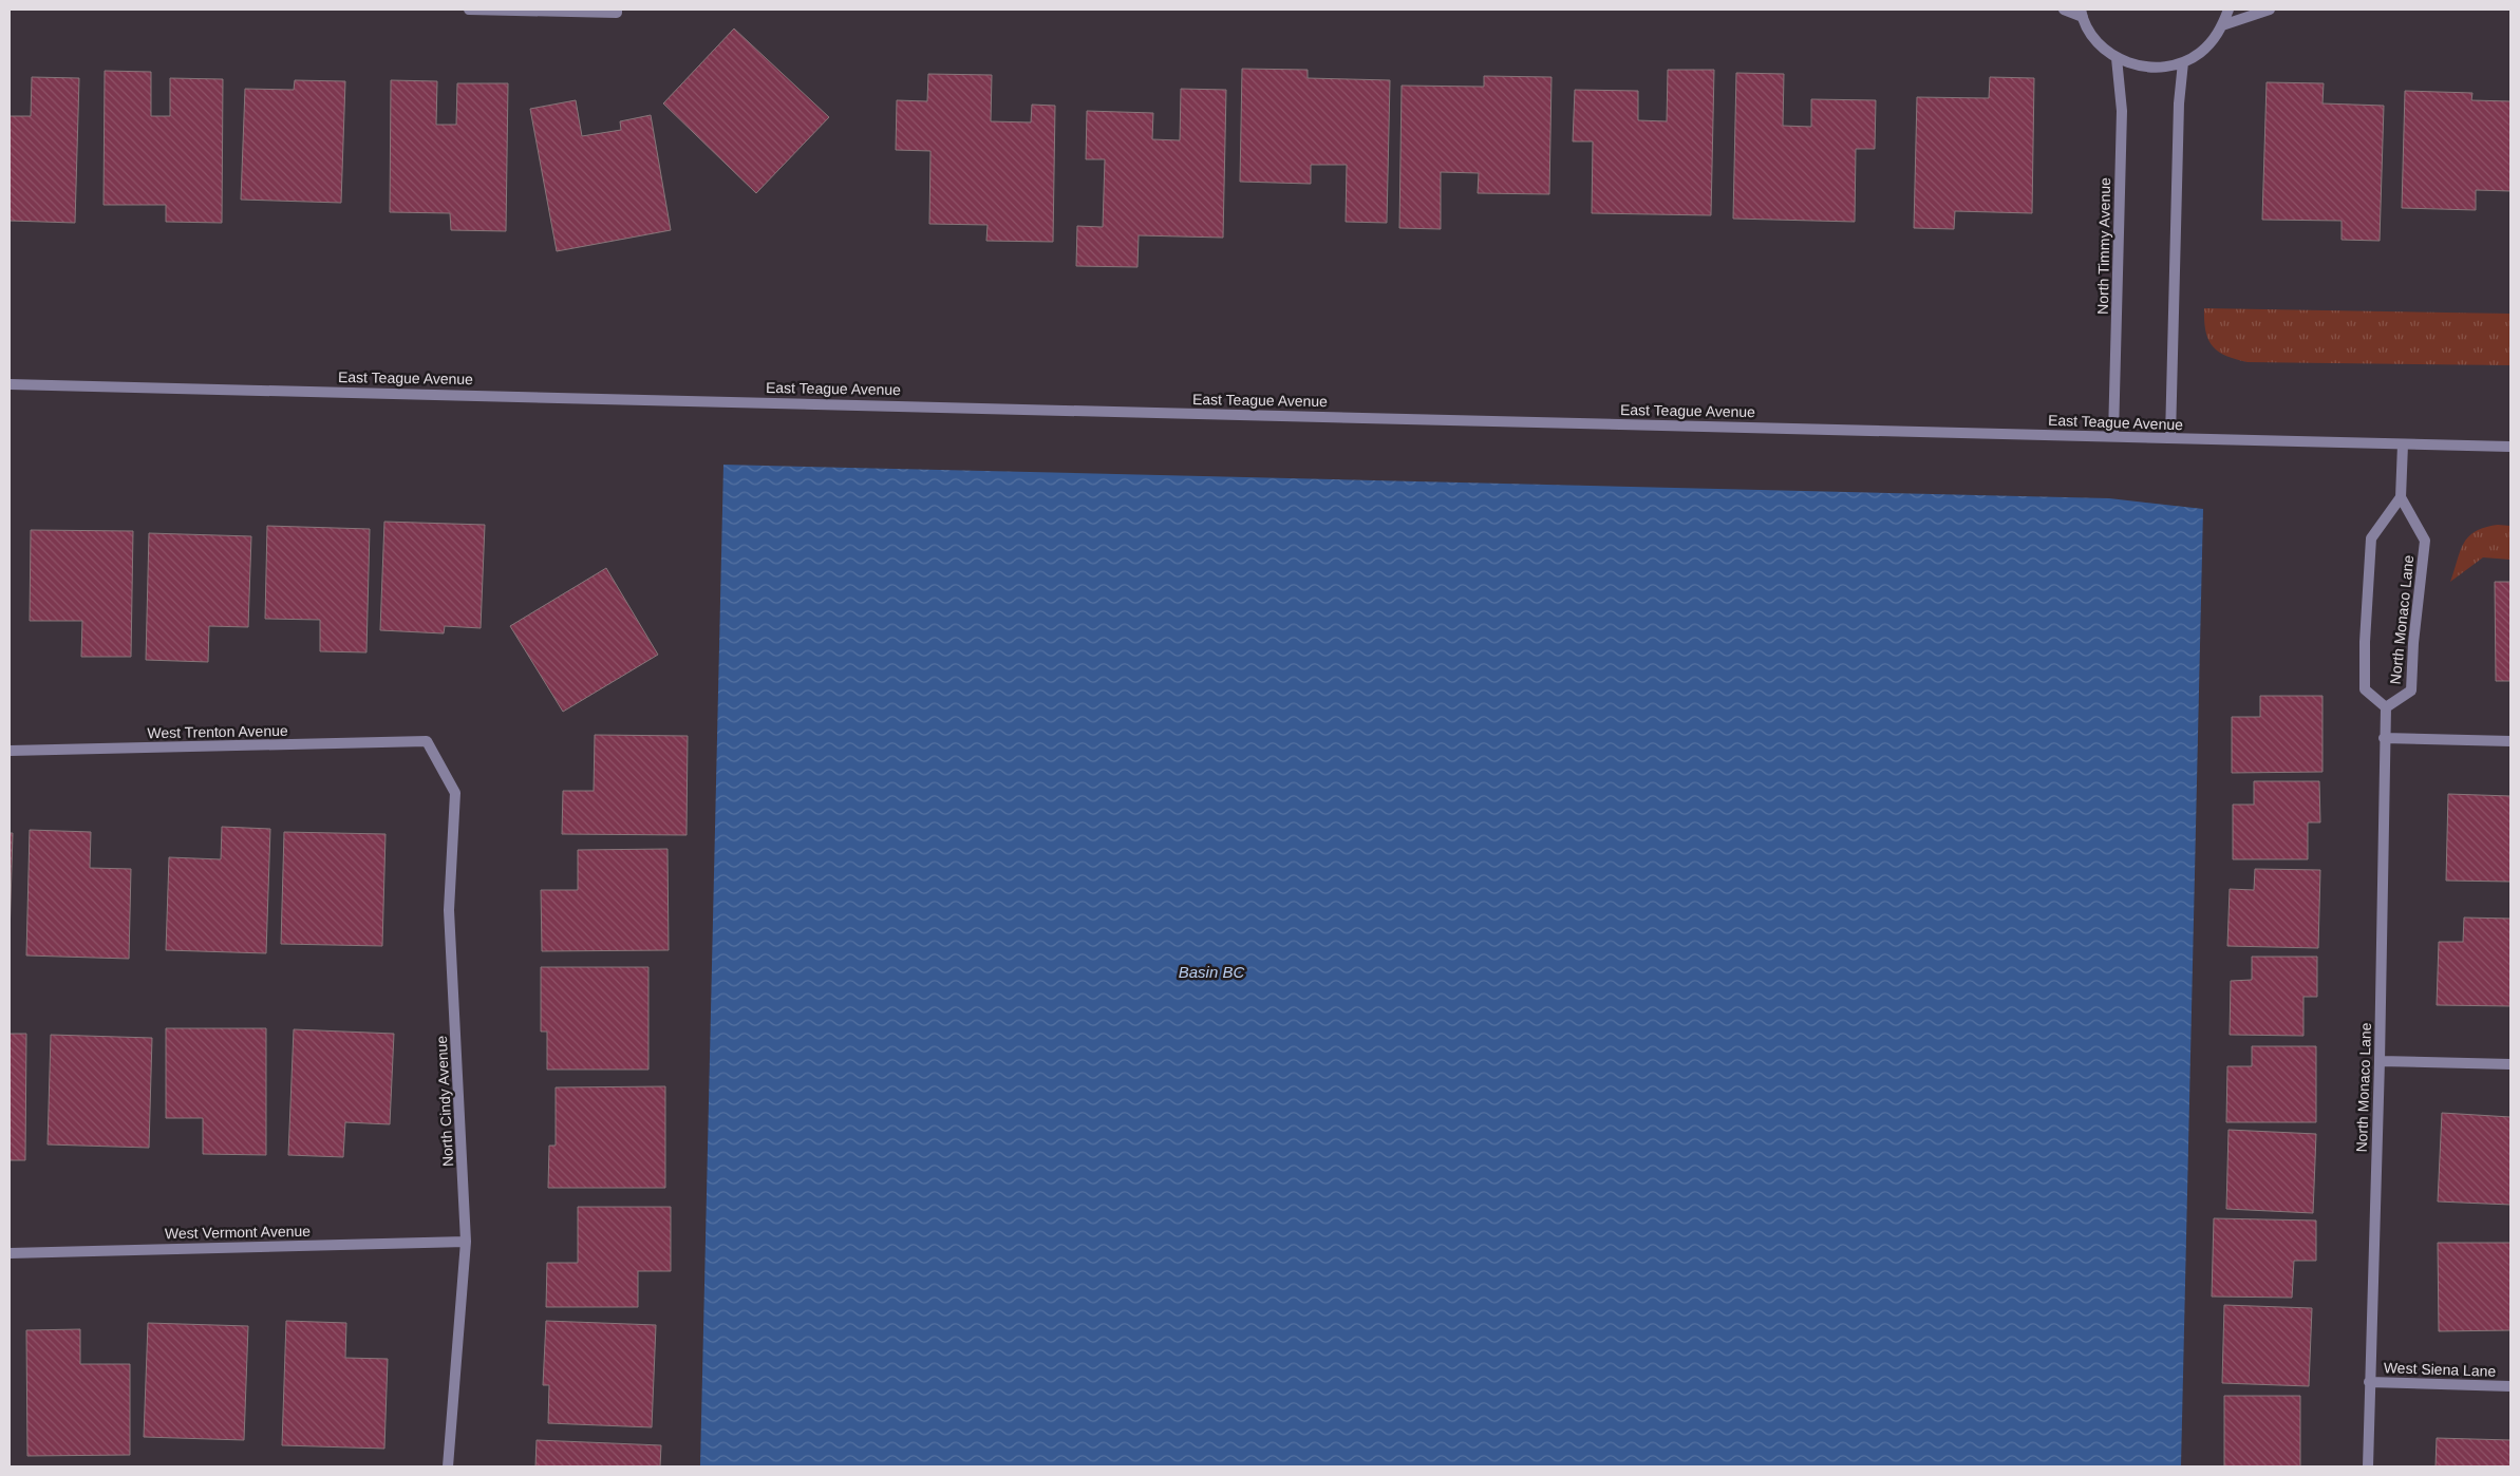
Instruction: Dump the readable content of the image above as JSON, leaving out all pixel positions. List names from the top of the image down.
{
  "streets": {
    "street": [
      "North Timmy Avenue",
      "East Teague Avenue",
      "North Monaco Lane",
      "West Trenton Avenue",
      "North Cindy Avenue",
      "West Vermont Avenue",
      "West Siena Lane"
    ]
  },
  "crossings": [
    ["North Timmy Avenue", "East Teague Avenue"],
    ["North Monaco Lane", "West Siena Lane"],
    ["West Trenton Avenue", "North Cindy Avenue"],
    ["North Cindy Avenue", "West Vermont Avenue"]
  ],
  "water": ["Basin BC"]
}
